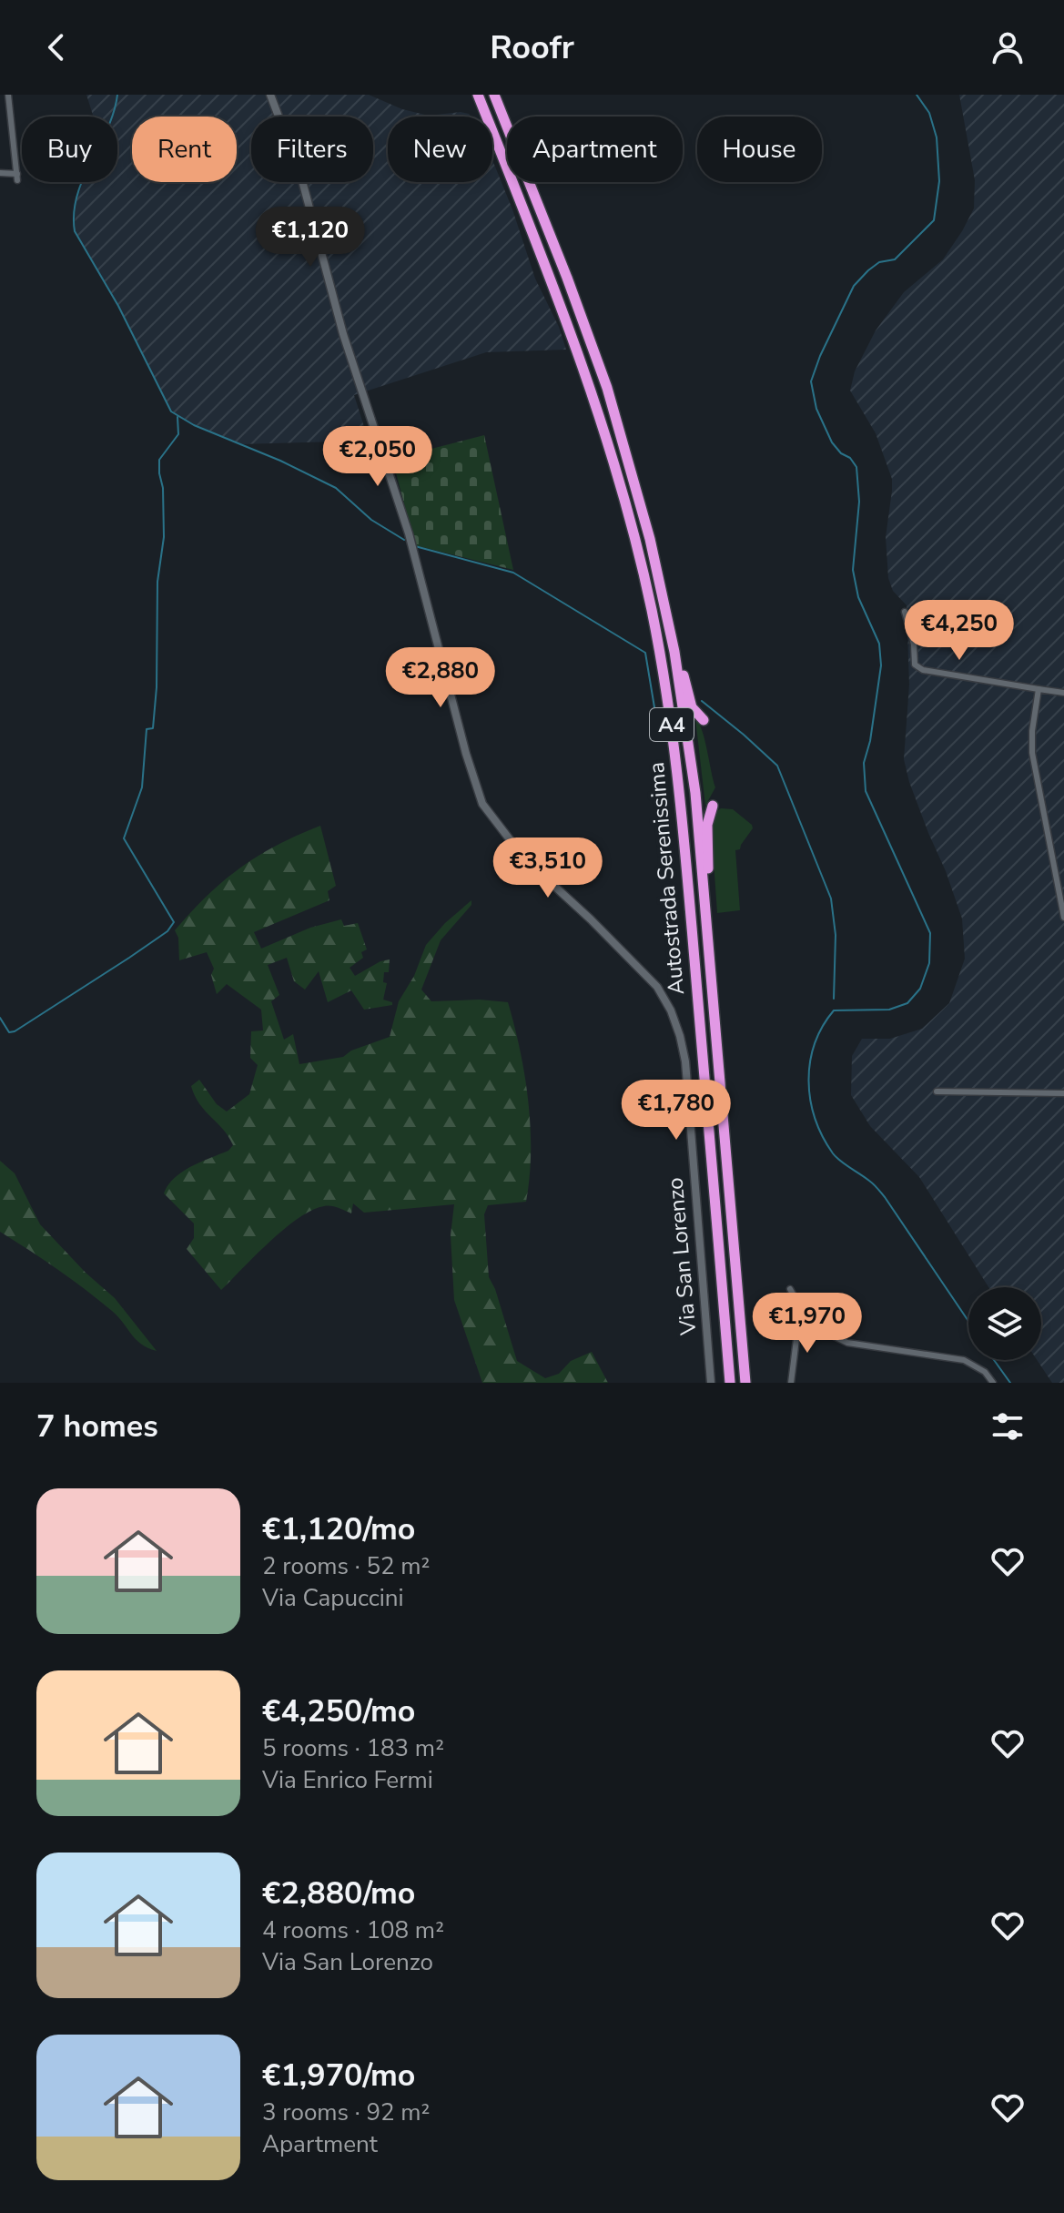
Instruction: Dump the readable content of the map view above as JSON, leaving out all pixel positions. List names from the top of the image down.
{
  "streets": {
    "highway": ["A4", "Autostrada Serenissima"],
    "street": ["Via San Lorenzo"]
  },
  "page": {
    "header": "Roofr",
    "chip": [
      "Buy",
      "Rent",
      "Filters",
      "New",
      "Apartment",
      "House"
    ],
    "price": [
      "€1,120",
      "€2,050",
      "€4,250",
      "€2,880",
      "€3,510",
      "€1,780",
      "€1,970"
    ],
    "heading": "7 homes",
    "list": [
      {
        "name": "€1,120/mo",
        "note": "2 rooms · 52 m² · Via Capuccini"
      },
      {
        "name": "€4,250/mo",
        "note": "5 rooms · 183 m² · Via Enrico Fermi"
      },
      {
        "name": "€2,880/mo",
        "note": "4 rooms · 108 m² · Via San Lorenzo"
      },
      {
        "name": "€1,970/mo",
        "note": "3 rooms · 92 m² · Apartment"
      }
    ]
  }
}
